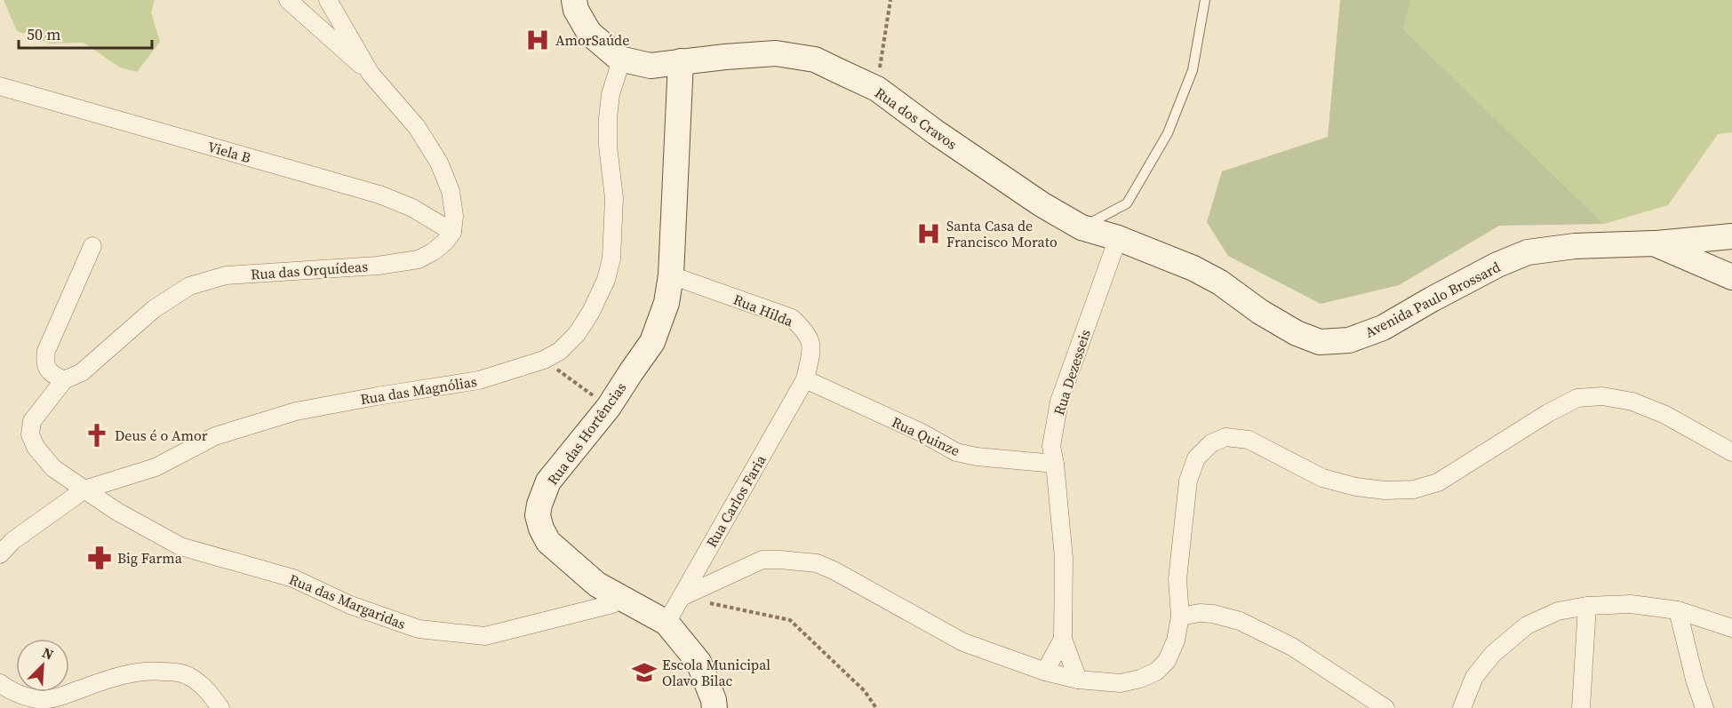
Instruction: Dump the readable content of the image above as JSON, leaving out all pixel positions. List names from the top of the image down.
{
  "streets": {
    "main road": ["Rua dos Cravos", "Avenida Paulo Brossard", "Rua das Hortências"],
    "street": [
      "Viela B",
      "Rua das Orquídeas",
      "Rua Hilda",
      "Rua Dezesseis",
      "Rua das Magnólias",
      "Rua Quinze",
      "Rua Carlos Faria",
      "Rua das Margaridas"
    ]
  },
  "crossings": [
    ["Rua dos Cravos", "Avenida Paulo Brossard"],
    ["Rua dos Cravos", "Rua Dezesseis"],
    ["Rua dos Cravos", "Rua das Magnólias"],
    ["Rua dos Cravos", "Rua das Hortências"],
    ["Viela B", "Rua das Orquídeas"],
    ["Rua das Orquídeas", "Rua das Magnólias"],
    ["Rua das Orquídeas", "Rua das Margaridas"],
    ["Avenida Paulo Brossard", "Rua Dezesseis"],
    ["Rua Hilda", "Rua das Hortências"],
    ["Rua Hilda", "Rua Quinze"],
    ["Rua Hilda", "Rua Carlos Faria"],
    ["Rua Dezesseis", "Rua Quinze"],
    ["Rua das Magnólias", "Rua das Margaridas"],
    ["Rua das Hortências", "Rua Carlos Faria"],
    ["Rua das Hortências", "Rua das Margaridas"],
    ["Rua Quinze", "Rua Carlos Faria"]
  ],
  "places": {
    "hospital": ["AmorSaúde", "Santa Casa de Francisco Morato"],
    "church": ["Deus é o Amor"],
    "pharmacy": ["Big Farma"],
    "school or university": ["Escola Municipal Olavo Bilac"]
  },
  "scale_bar": "50 m",
  "north": "top right"
}
